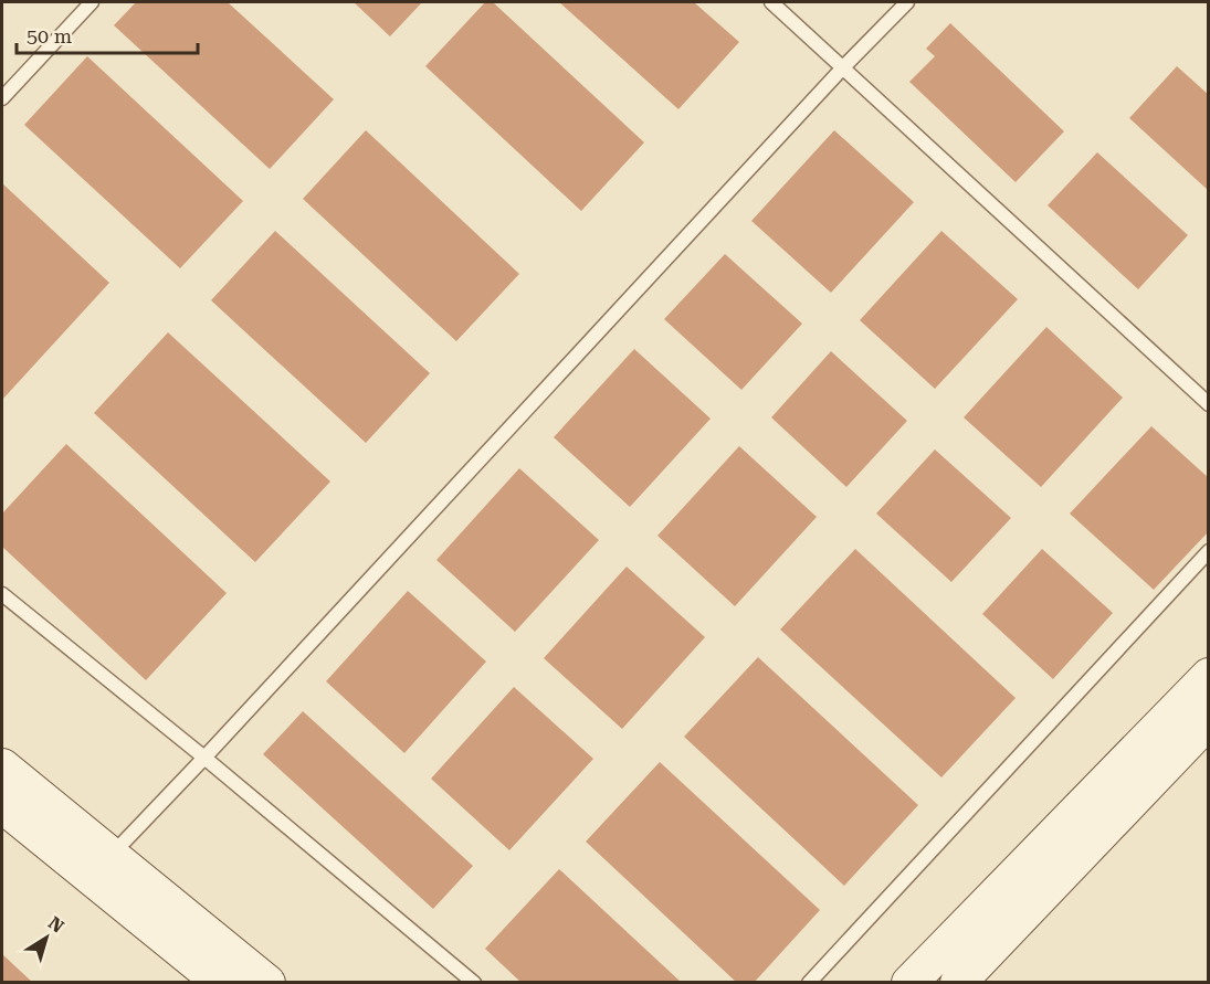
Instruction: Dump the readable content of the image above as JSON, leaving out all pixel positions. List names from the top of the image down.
{
  "scale_bar": "50 m",
  "north": "top right"
}
